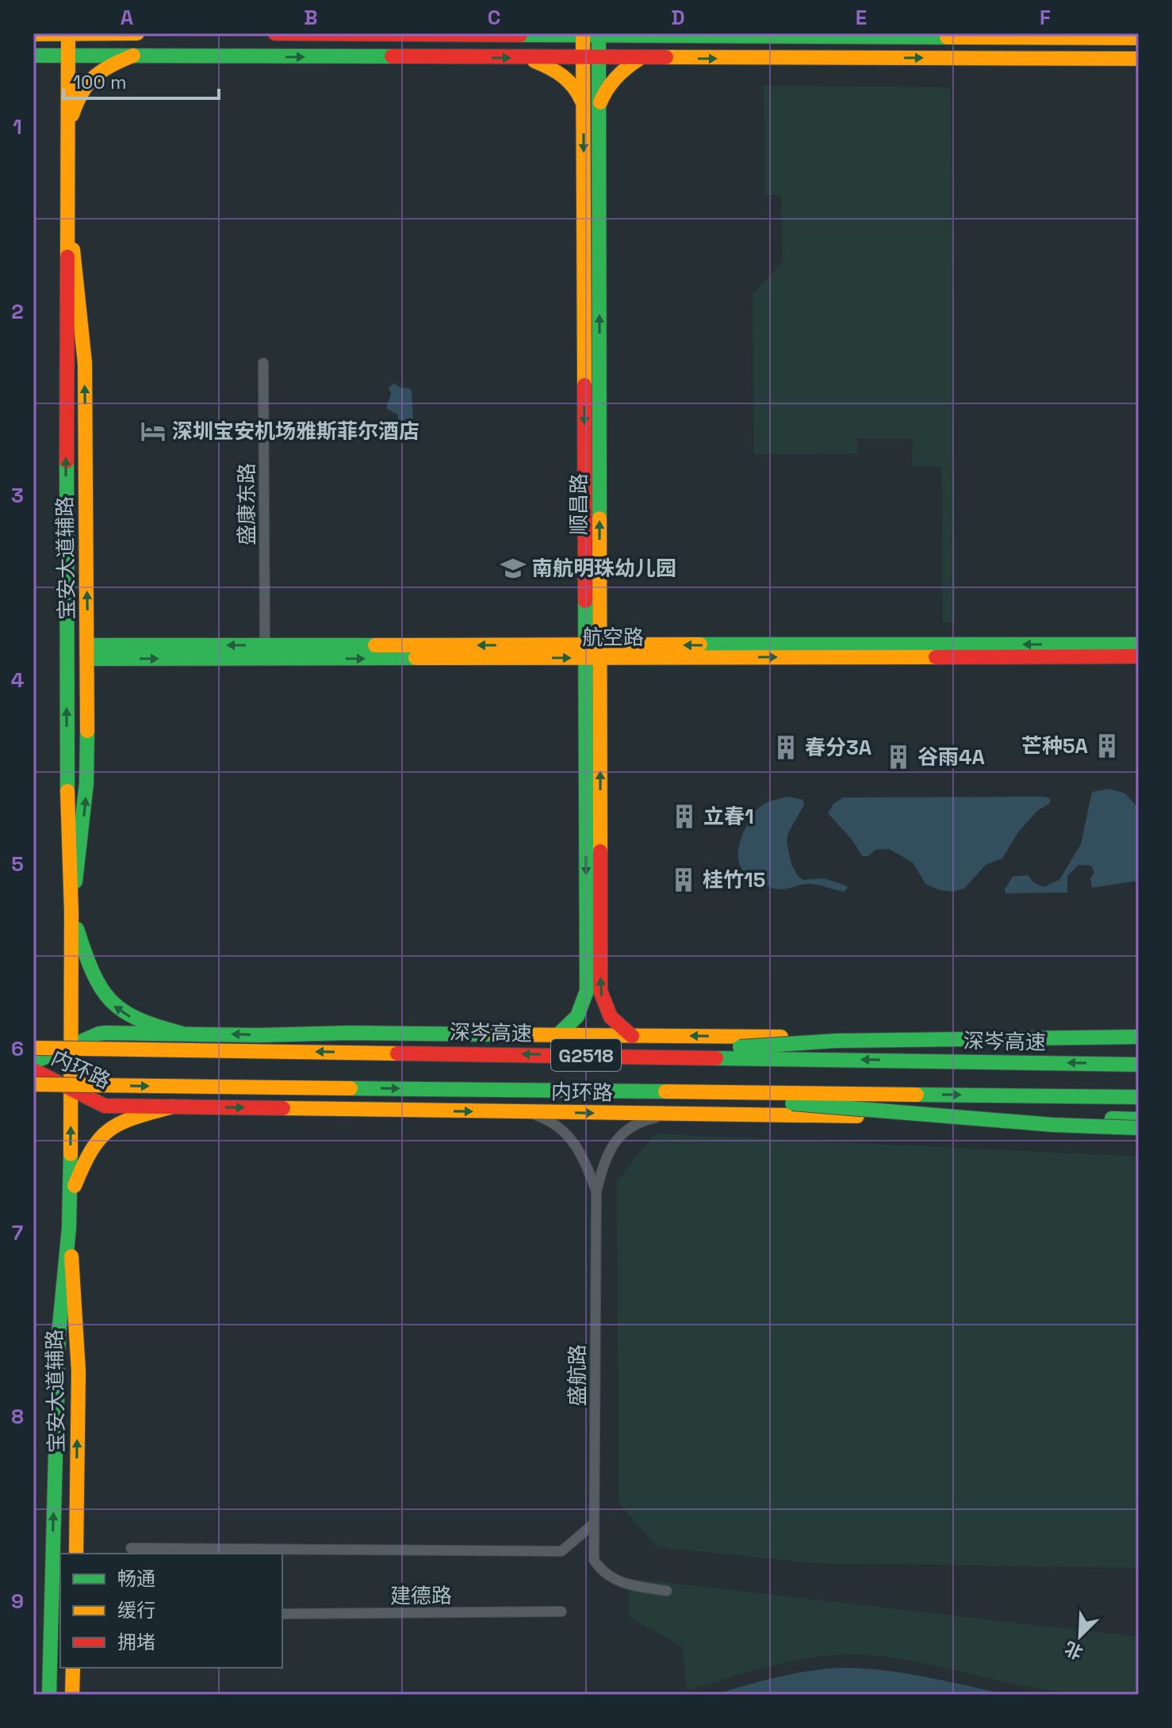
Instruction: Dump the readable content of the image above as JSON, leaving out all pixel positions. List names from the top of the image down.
{
  "streets": {
    "main road": [
      "顺昌路",
      "宝安大道辅路",
      "航空路",
      "深岑高速",
      "G2518",
      "内环路"
    ],
    "street": ["盛康东路", "盛航路", "建德路"]
  },
  "crossings": [
    ["盛康东路", "航空路"],
    ["顺昌路", "航空路"],
    ["顺昌路", "内环路"],
    ["宝安大道辅路", "航空路"]
  ],
  "places": {
    "hotel": ["深圳宝安机场雅斯菲尔酒店"],
    "school or university": ["南航明珠幼儿园"],
    "building": [
      "芒种5A",
      "春分3A",
      "谷雨4A",
      "立春1",
      "桂竹15"
    ]
  },
  "legend": ["畅通", "缓行", "拥堵"],
  "scale_bar": "100 m",
  "north": "bottom left",
  "grid": {
    "columns": [
      "A",
      "B",
      "C",
      "D",
      "E",
      "F"
    ],
    "rows": [
      "1",
      "2",
      "3",
      "4",
      "5",
      "6",
      "7",
      "8",
      "9"
    ]
  }
}
